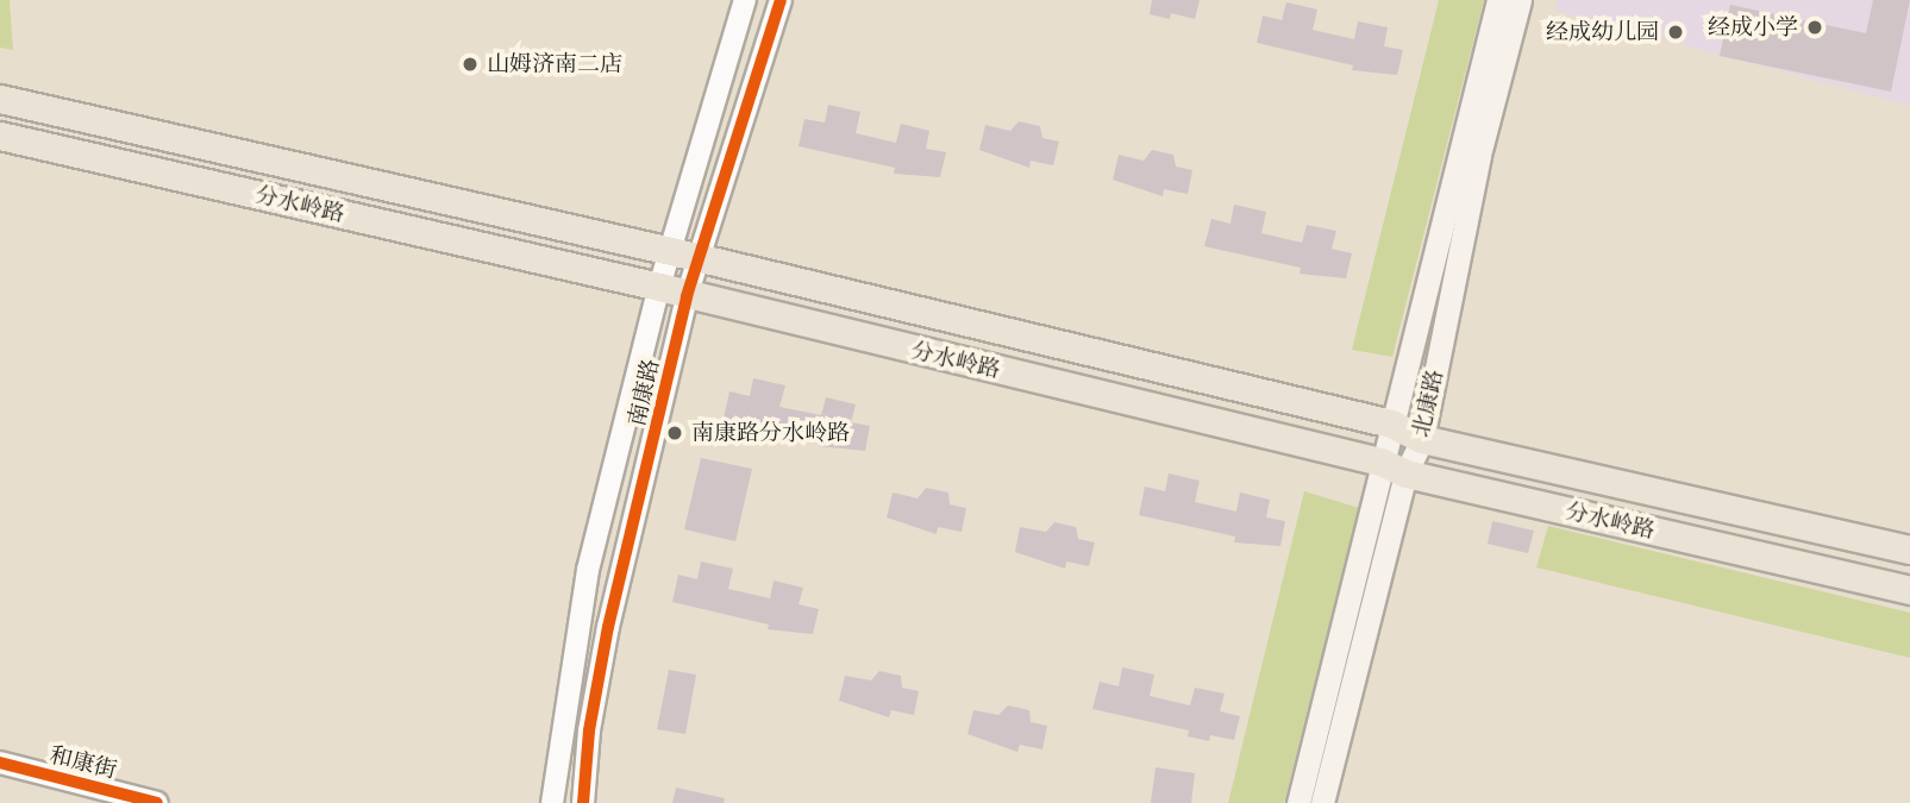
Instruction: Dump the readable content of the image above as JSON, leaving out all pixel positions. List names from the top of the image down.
{
  "streets": {
    "main road": ["分水岭路", "北康路"],
    "street": ["南康路", "和康街"]
  },
  "crossings": [
    ["分水岭路", "南康路"],
    ["分水岭路", "北康路"]
  ],
  "places": [
    "经成小学",
    "经成幼儿园",
    "山姆济南二店",
    "南康路分水岭路"
  ]
}
